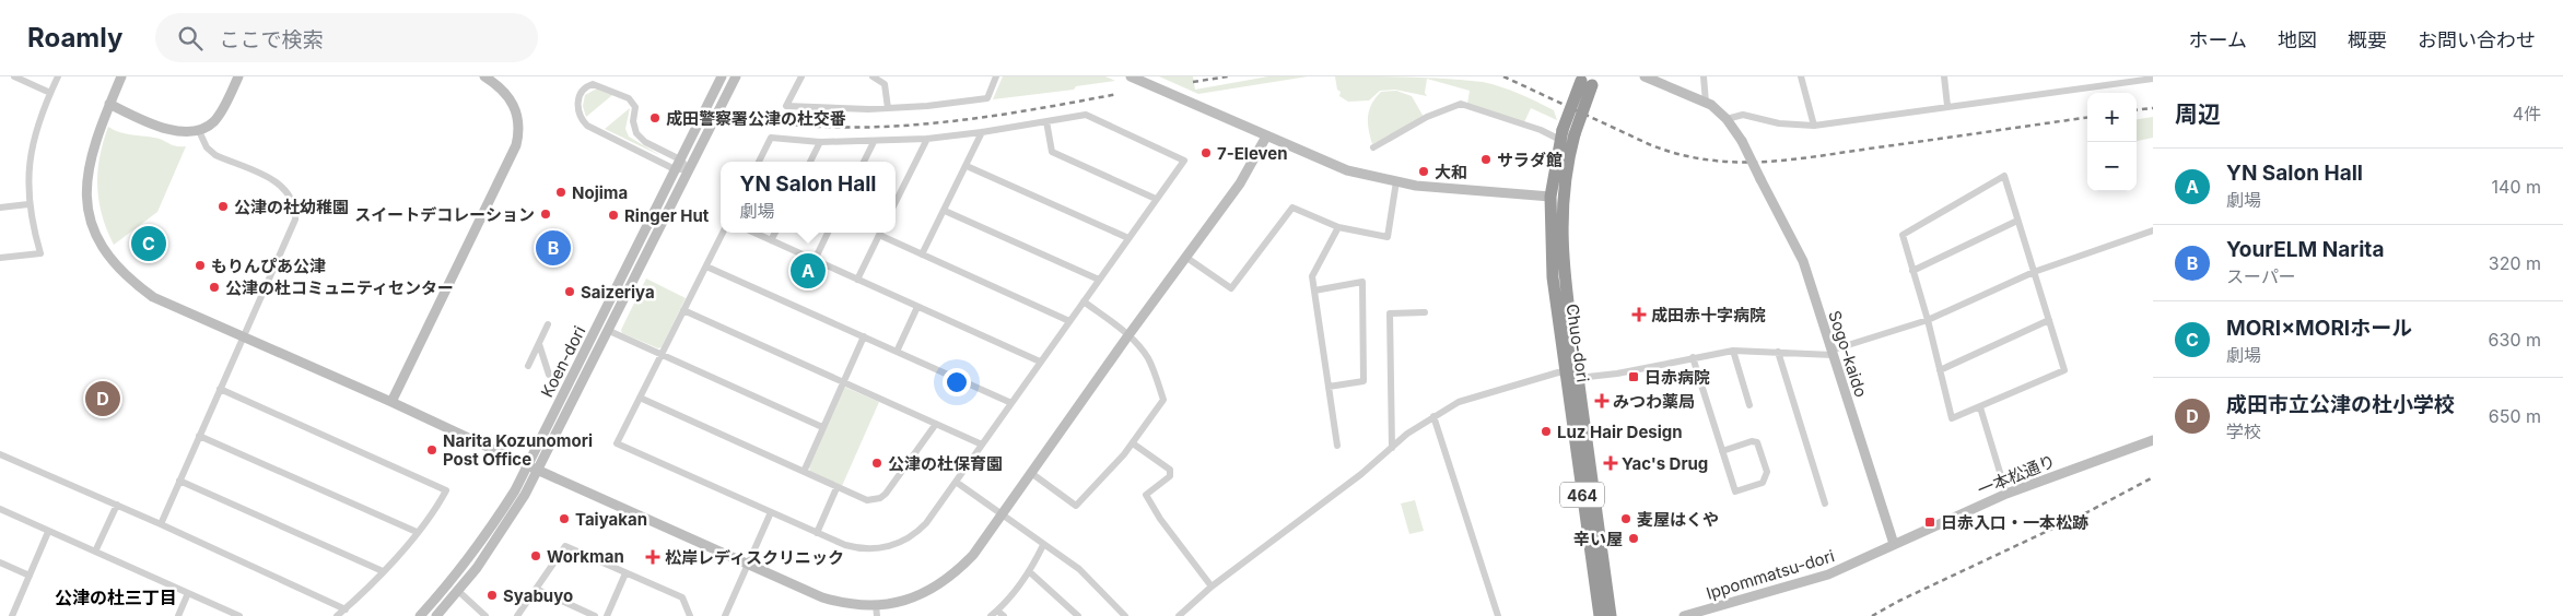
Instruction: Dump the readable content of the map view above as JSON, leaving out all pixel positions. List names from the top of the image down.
{
  "streets": {
    "highway": ["Chuo-dori", "464"],
    "street": [
      "Sogo-kaido",
      "Koen-dori",
      "一本松通り",
      "Ippommatsu-dori"
    ]
  },
  "crossings": [
    ["Sogo-kaido", "一本松通り"],
    ["Sogo-kaido", "Ippommatsu-dori"],
    ["一本松通り", "Ippommatsu-dori"]
  ],
  "districts": ["公津の杜三丁目"],
  "places": {
    "other": [
      "成田警察署公津の杜交番",
      "7-Eleven",
      "サラダ館",
      "大和",
      "Nojima",
      "公津の社幼稚園",
      "スイートデコレーション",
      "Ringer Hut",
      "もりんぴあ公津",
      "公津の杜コミュニティセンター",
      "Saizeriya",
      "Luz Hair Design",
      "Narita Kozunomori Post Office",
      "公津の杜保育園",
      "Taiyakan",
      "麦屋はくや",
      "辛い屋",
      "Workman",
      "Syabuyo"
    ],
    "health": [
      "成田赤十字病院",
      "みつわ薬局",
      "Yac's Drug",
      "松岸レディスクリニック"
    ],
    "transit": ["日赤病院", "日赤入口・一本松跡"]
  },
  "page": {
    "header": "Roamly",
    "search": "ここで検索",
    "nav": [
      "ホーム",
      "地図",
      "概要",
      "お問い合わせ"
    ],
    "heading": ["周辺", "4件"],
    "map_buttons": ["+", "−"],
    "list": [
      {
        "mark": "A",
        "name": "YN Salon Hall",
        "note": "劇場",
        "value": "140 m"
      },
      {
        "mark": "B",
        "name": "YourELM Narita",
        "note": "スーパー",
        "value": "320 m"
      },
      {
        "mark": "C",
        "name": "MORI×MORIホール",
        "note": "劇場",
        "value": "630 m"
      },
      {
        "mark": "D",
        "name": "成田市立公津の杜小学校",
        "note": "学校",
        "value": "650 m"
      }
    ],
    "popup": ["YN Salon Hall", "劇場"],
    "pins": [
      "C",
      "B",
      "A",
      "D"
    ]
  }
}
